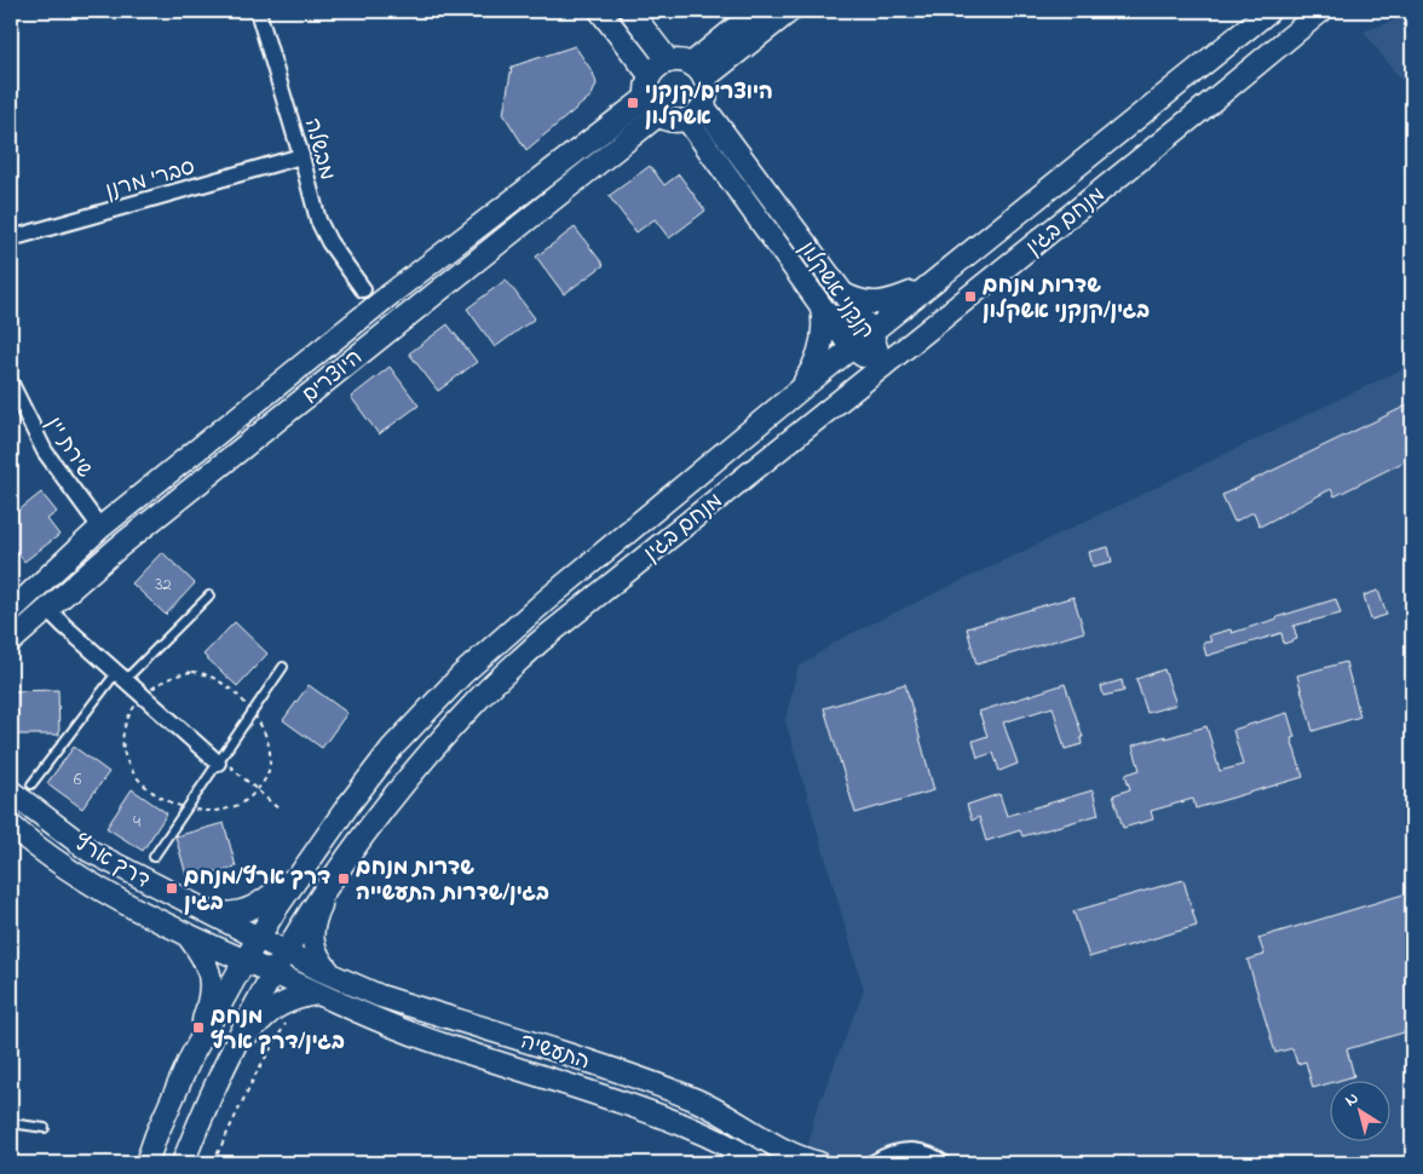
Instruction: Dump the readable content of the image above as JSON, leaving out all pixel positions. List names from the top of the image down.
{
  "streets": {
    "main road": [
      "מנחם בגין",
      "קנקני אשקלון",
      "היוצרים",
      "דרך ארץ",
      "התעשיה"
    ],
    "street": ["מבשלה", "סברי מרנן", "שירת יין"]
  },
  "crossings": [
    ["מבשלה", "סברי מרנן"],
    ["מנחם בגין", "קנקני אשקלון"],
    ["מנחם בגין", "דרך ארץ"],
    ["מנחם בגין", "התעשיה"],
    ["קנקני אשקלון", "היוצרים"],
    ["היוצרים", "שירת יין"],
    ["דרך ארץ", "התעשיה"]
  ],
  "places": {
    "transit": [
      "היוצרים/קנקני אשקלון",
      "שדרות מנחם בגין/קנקני אשקלון",
      "שדרות מנחם בגין/שדרות התעשייה",
      "דרך ארץ/מנחם בגין",
      "מנחם בגין/דרך ארץ"
    ]
  },
  "house_numbers": ["32", "6", "4"],
  "north": "top left"
}
